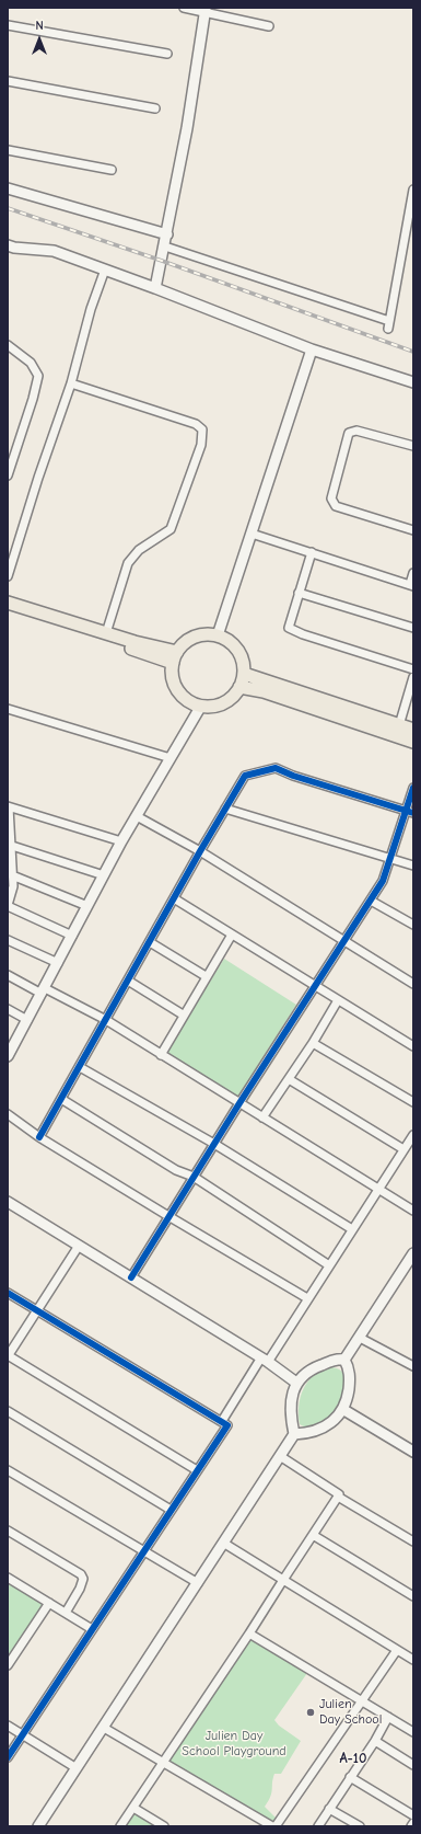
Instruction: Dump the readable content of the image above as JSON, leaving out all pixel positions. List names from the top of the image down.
{
  "districts": ["A-10"],
  "parks": ["Julien Day School Playground"],
  "places": ["Julien Day School"],
  "north": "top"
}
